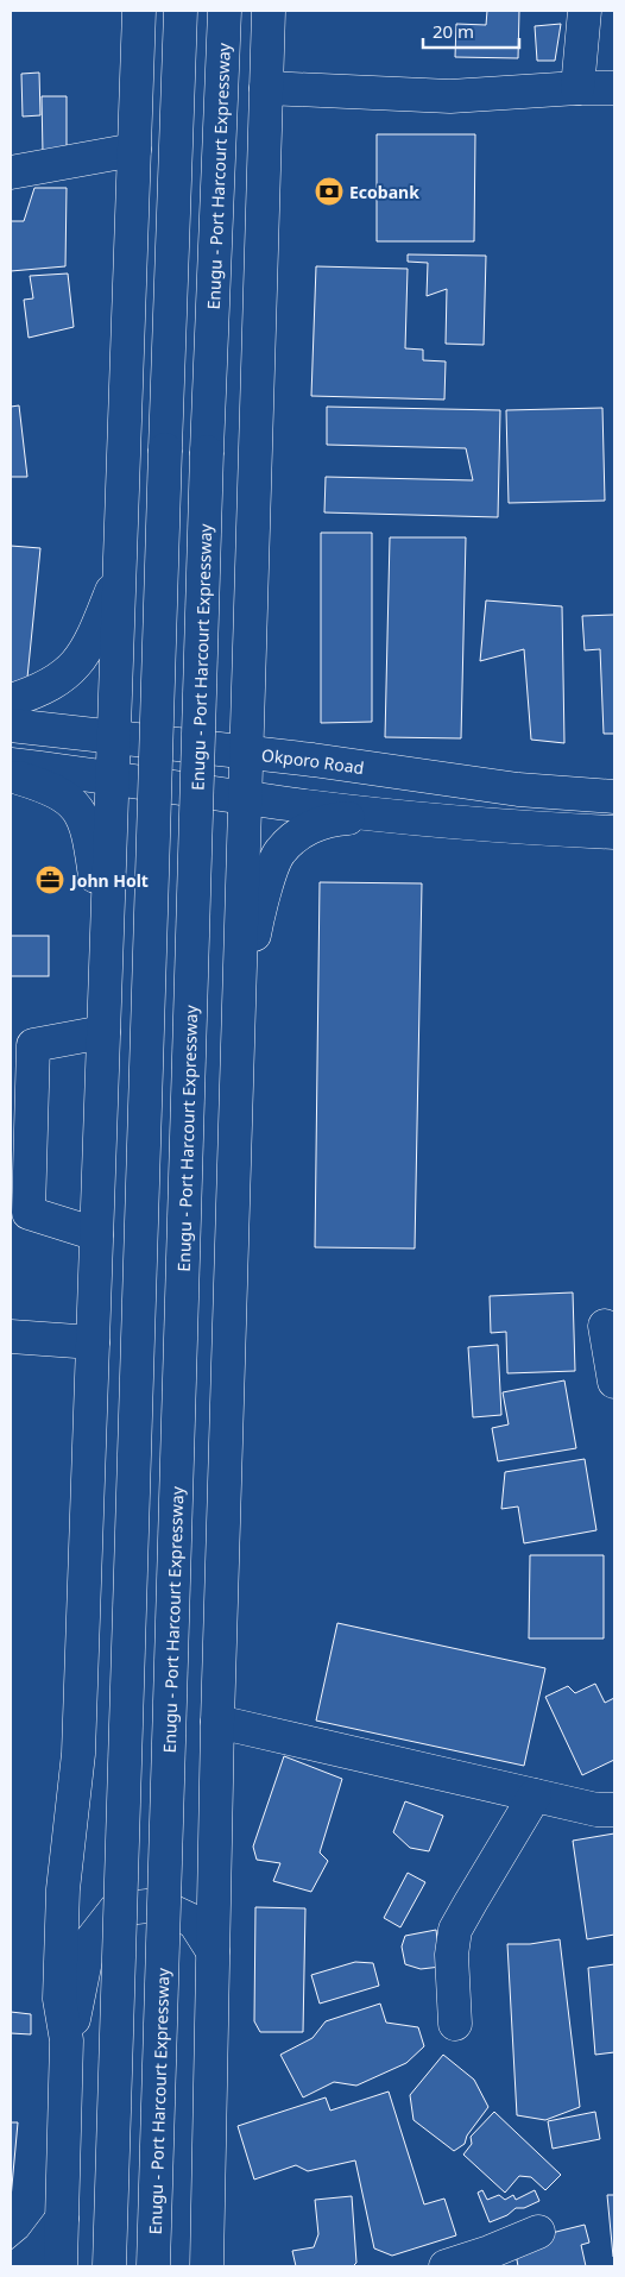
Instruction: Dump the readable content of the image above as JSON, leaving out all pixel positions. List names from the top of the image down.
{
  "streets": {
    "main road": ["Enugu - Port Harcourt Expressway", "Okporo Road"]
  },
  "places": {
    "bank": ["Ecobank"],
    "office": ["John Holt"]
  },
  "scale_bar": "20 m"
}
